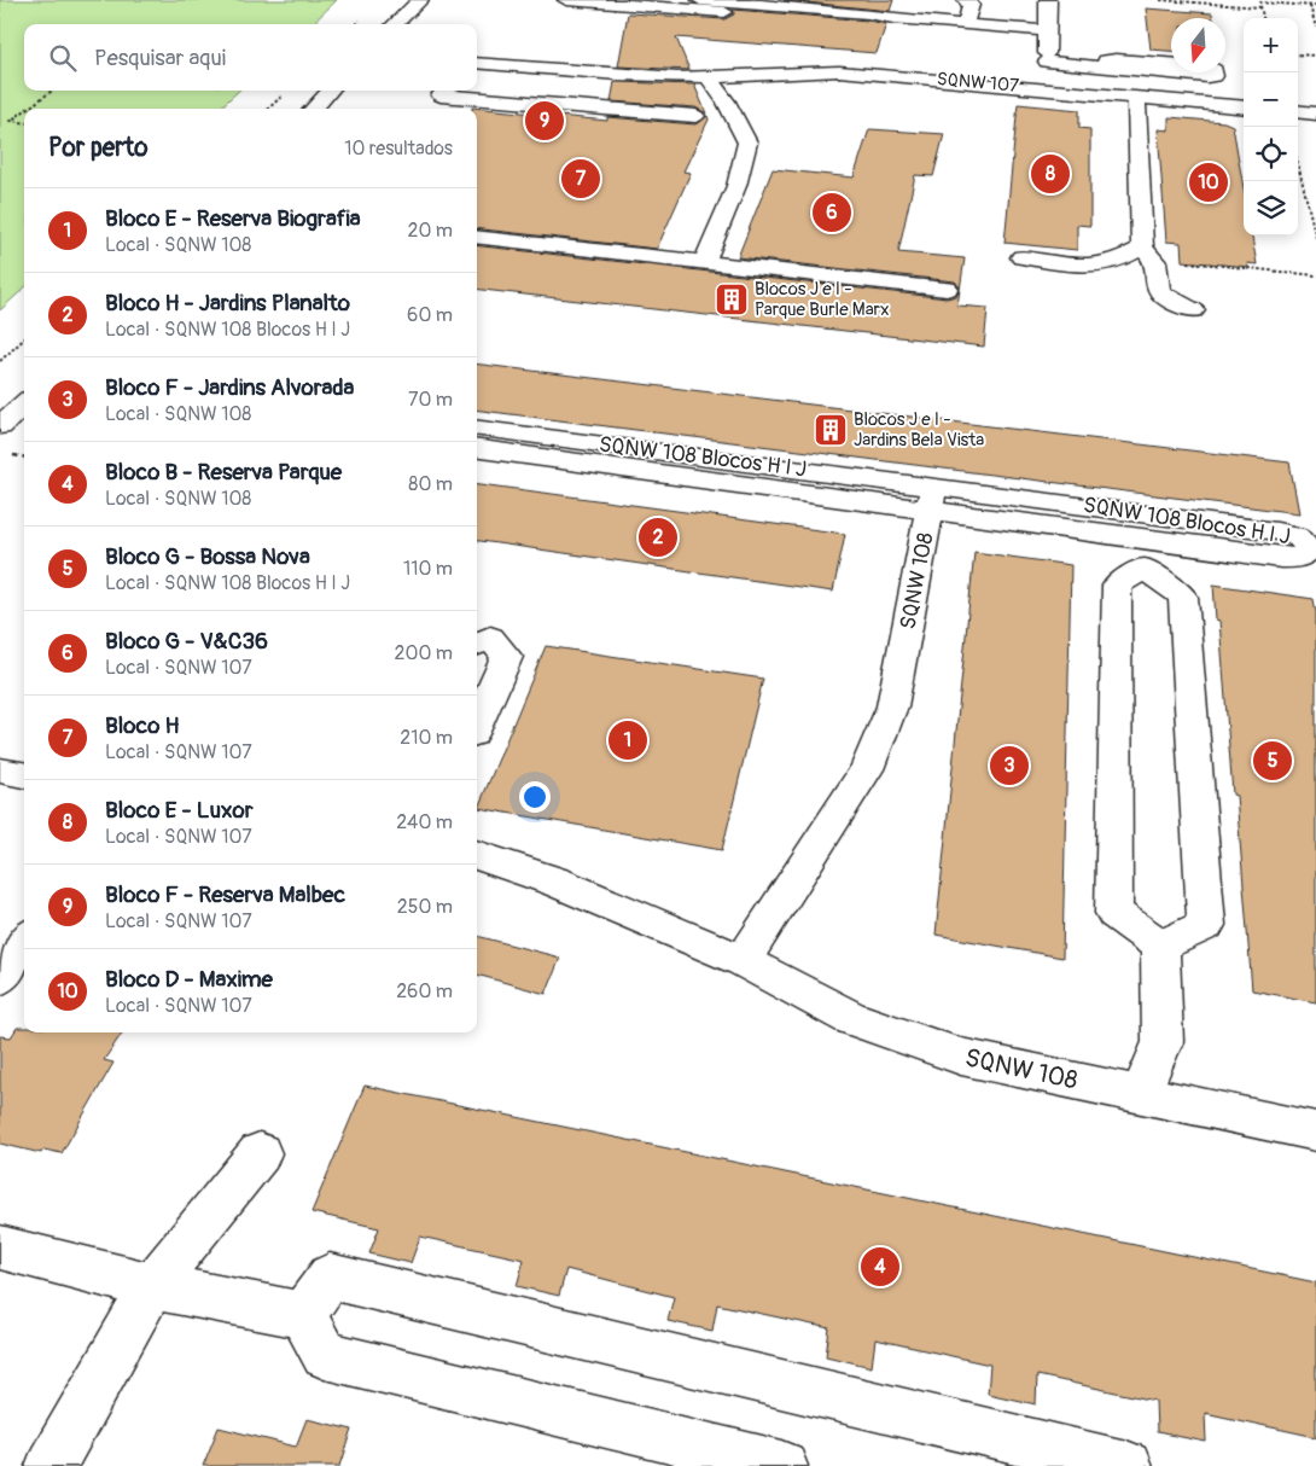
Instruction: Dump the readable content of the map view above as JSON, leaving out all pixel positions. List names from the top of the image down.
{
  "streets": {
    "street": ["SQNW 107", "SQNW 108 Blocos H I J", "SQNW 108"]
  },
  "crossings": [
    ["SQNW 108 Blocos H I J", "SQNW 108"]
  ],
  "places": {
    "building": ["Blocos J e I - Parque Burle Marx", "Blocos J e I - Jardins Bela Vista"]
  },
  "north": "bottom",
  "page": {
    "map_buttons": ["+", "−"],
    "search": "Pesquisar aqui",
    "pins": [
      "9",
      "8",
      "7",
      "10",
      "6",
      "2",
      "1",
      "5",
      "3",
      "4"
    ],
    "heading": ["Por perto", "10 resultados"],
    "list": [
      {
        "mark": "1",
        "name": "Bloco E - Reserva Biografia",
        "note": "Local · SQNW 108",
        "value": "20 m"
      },
      {
        "mark": "2",
        "name": "Bloco H - Jardins Planalto",
        "note": "Local · SQNW 108 Blocos H I J",
        "value": "60 m"
      },
      {
        "mark": "3",
        "name": "Bloco F - Jardins Alvorada",
        "note": "Local · SQNW 108",
        "value": "70 m"
      },
      {
        "mark": "4",
        "name": "Bloco B - Reserva Parque",
        "note": "Local · SQNW 108",
        "value": "80 m"
      },
      {
        "mark": "5",
        "name": "Bloco G - Bossa Nova",
        "note": "Local · SQNW 108 Blocos H I J",
        "value": "110 m"
      },
      {
        "mark": "6",
        "name": "Bloco G - V&C36",
        "note": "Local · SQNW 107",
        "value": "200 m"
      },
      {
        "mark": "7",
        "name": "Bloco H",
        "note": "Local · SQNW 107",
        "value": "210 m"
      },
      {
        "mark": "8",
        "name": "Bloco E - Luxor",
        "note": "Local · SQNW 107",
        "value": "240 m"
      },
      {
        "mark": "9",
        "name": "Bloco F - Reserva Malbec",
        "note": "Local · SQNW 107",
        "value": "250 m"
      },
      {
        "mark": "10",
        "name": "Bloco D - Maxime",
        "note": "Local · SQNW 107",
        "value": "260 m"
      }
    ]
  }
}
